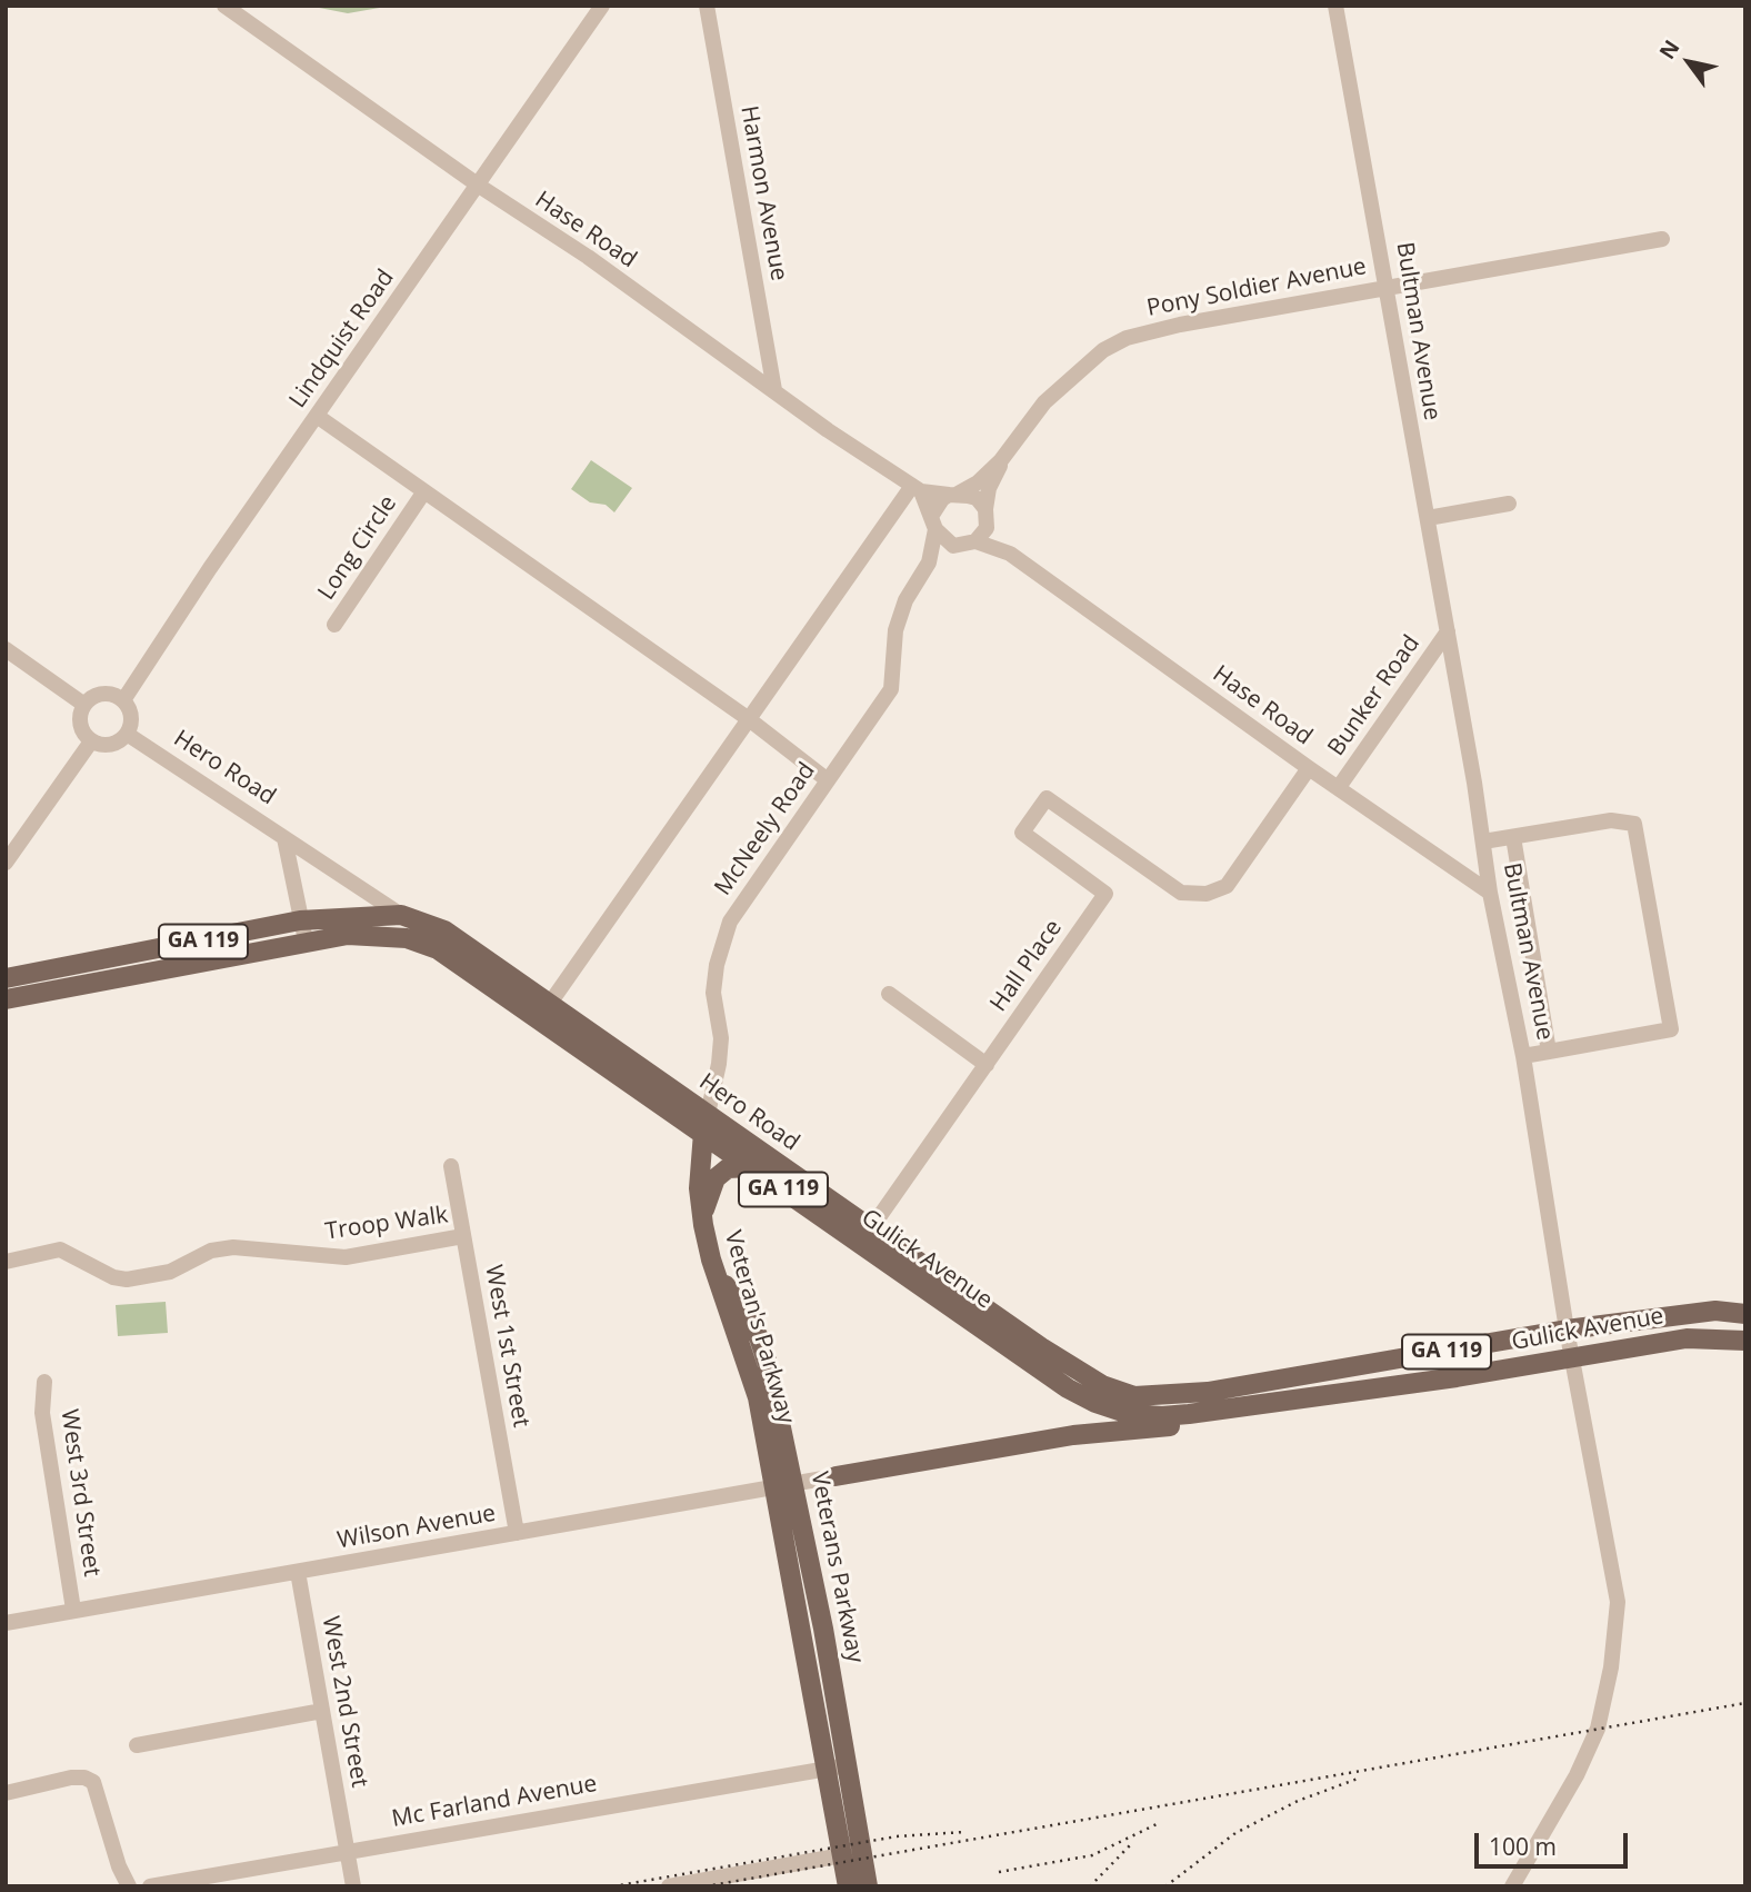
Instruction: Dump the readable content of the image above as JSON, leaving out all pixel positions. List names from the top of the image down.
{
  "streets": {
    "main road": [
      "Hero Road",
      "GA 119",
      "Gulick Avenue",
      "Veteran's Parkway",
      "Veterans Parkway"
    ],
    "street": [
      "Harmon Avenue",
      "Hase Road",
      "Pony Soldier Avenue",
      "Bultman Avenue",
      "Lindquist Road",
      "Long Circle",
      "Bunker Road",
      "McNeely Road",
      "Hall Place",
      "Troop Walk",
      "West 1st Street",
      "West 3rd Street",
      "Wilson Avenue",
      "West 2nd Street",
      "Mc Farland Avenue"
    ]
  },
  "crossings": [
    ["Harmon Avenue", "Hase Road"],
    ["Hase Road", "Bultman Avenue"],
    ["Hase Road", "Lindquist Road"],
    ["Hase Road", "Bunker Road"],
    ["Hase Road", "Hall Place"],
    ["Pony Soldier Avenue", "Bultman Avenue"],
    ["Bultman Avenue", "Bunker Road"],
    ["Bultman Avenue", "Hero Road"],
    ["Bultman Avenue", "GA 119"],
    ["Bultman Avenue", "Gulick Avenue"],
    ["Lindquist Road", "Long Circle"],
    ["Lindquist Road", "Hero Road"],
    ["Hero Road", "McNeely Road"],
    ["Hero Road", "GA 119"],
    ["Hero Road", "Hall Place"],
    ["Hero Road", "Gulick Avenue"],
    ["Hero Road", "Veteran's Parkway"],
    ["McNeely Road", "Gulick Avenue"],
    ["McNeely Road", "Veteran's Parkway"],
    ["Troop Walk", "West 1st Street"],
    ["Gulick Avenue", "Veteran's Parkway"],
    ["Veteran's Parkway", "Wilson Avenue"],
    ["Veteran's Parkway", "Veterans Parkway"],
    ["West 1st Street", "Wilson Avenue"],
    ["West 3rd Street", "Wilson Avenue"],
    ["Wilson Avenue", "Veterans Parkway"],
    ["Wilson Avenue", "West 2nd Street"],
    ["Veterans Parkway", "Mc Farland Avenue"],
    ["West 2nd Street", "Mc Farland Avenue"]
  ],
  "scale_bar": "100 m",
  "north": "top left"
}
